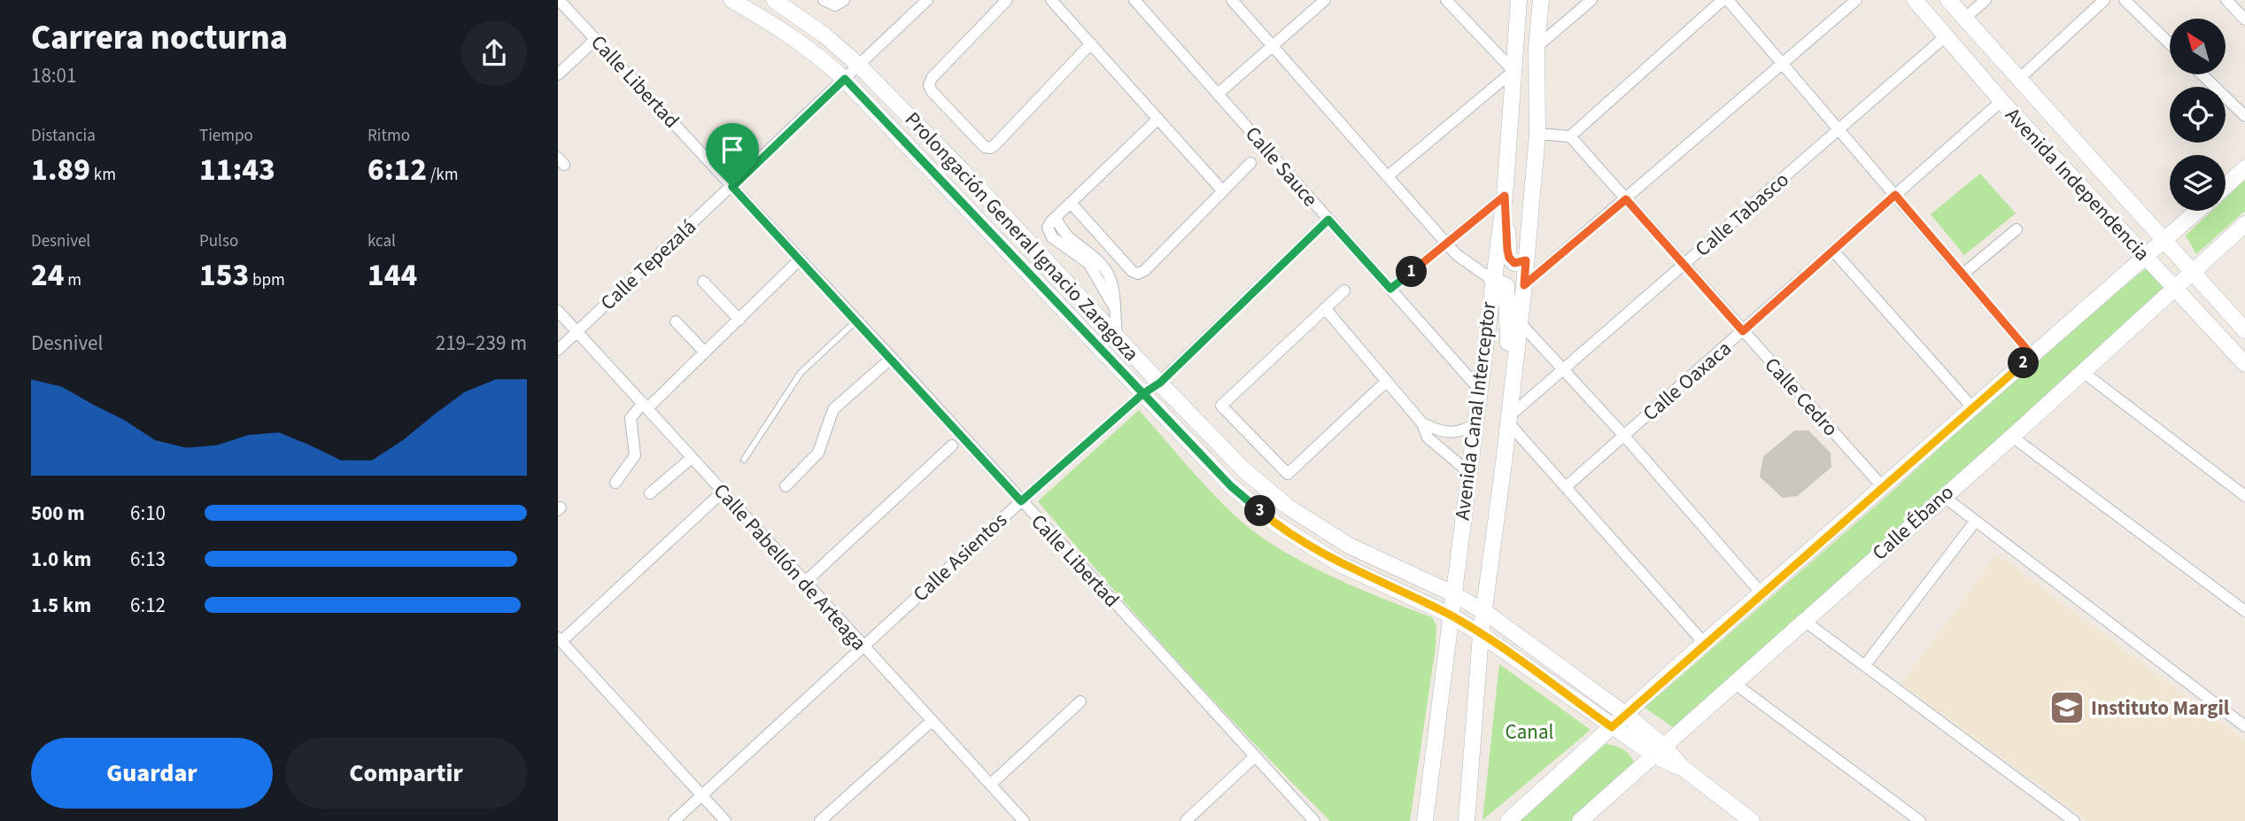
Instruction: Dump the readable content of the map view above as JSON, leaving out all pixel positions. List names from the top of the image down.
{
  "streets": {
    "street": [
      "Calle Libertad",
      "Calle Sauce",
      "Avenida Independencia",
      "Calle Tabasco",
      "Prolongación General Ignacio Zaragoza",
      "Calle Tepezalá",
      "Calle Oaxaca",
      "Calle Cedro",
      "Avenida Canal Interceptor",
      "Calle Ébano",
      "Calle Asientos",
      "Calle Pabellón de Arteaga"
    ]
  },
  "crossings": [
    ["Calle Libertad", "Calle Tepezalá"],
    ["Calle Libertad", "Calle Asientos"],
    ["Calle Sauce", "Avenida Canal Interceptor"],
    ["Calle Sauce", "Calle Asientos"],
    ["Avenida Independencia", "Calle Tabasco"],
    ["Avenida Independencia", "Calle Oaxaca"],
    ["Avenida Independencia", "Calle Ébano"],
    ["Calle Tabasco", "Calle Cedro"],
    ["Calle Tabasco", "Avenida Canal Interceptor"],
    ["Prolongación General Ignacio Zaragoza", "Calle Tepezalá"],
    ["Prolongación General Ignacio Zaragoza", "Avenida Canal Interceptor"],
    ["Prolongación General Ignacio Zaragoza", "Calle Ébano"],
    ["Prolongación General Ignacio Zaragoza", "Calle Asientos"],
    ["Calle Tepezalá", "Calle Pabellón de Arteaga"],
    ["Calle Oaxaca", "Calle Cedro"],
    ["Calle Asientos", "Calle Pabellón de Arteaga"]
  ],
  "parks": ["Canal"],
  "places": {
    "school or university": ["Instituto Margil"]
  },
  "north": "top left",
  "page": {
    "heading": ["Carrera nocturna", "18:01"],
    "stats": [
      ["Distancia", "1.89 km"],
      ["Tiempo", "11:43"],
      ["Ritmo", "6:12 /km"],
      ["Desnivel", "24 m"],
      ["Pulso", "153 bpm"],
      ["kcal", "144"]
    ],
    "pins": ["1", "2", "3"],
    "chart": ["Desnivel", "219–239 m"],
    "list": [
      {
        "name": "500 m",
        "note": "6:10"
      },
      {
        "name": "1.0 km",
        "note": "6:13"
      },
      {
        "name": "1.5 km",
        "note": "6:12"
      }
    ],
    "buttons": ["Guardar", "Compartir"]
  }
}
